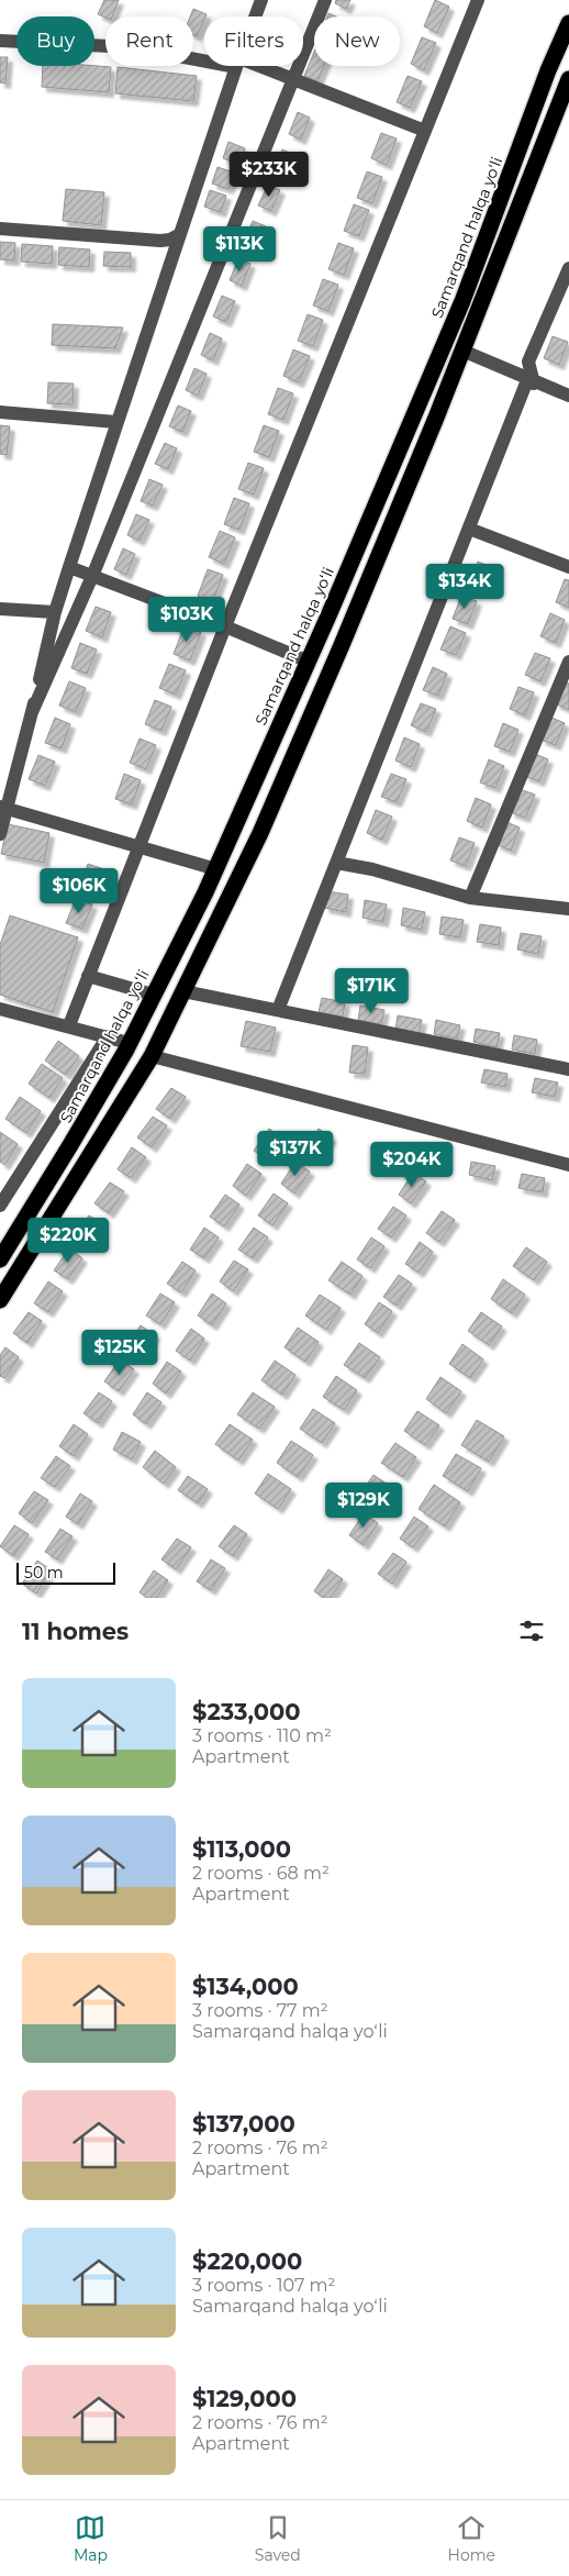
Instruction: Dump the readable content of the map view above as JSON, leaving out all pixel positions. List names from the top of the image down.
{
  "streets": {
    "highway": ["Samarqand halqa yoʻli"]
  },
  "scale_bar": "50 m",
  "page": {
    "chip": [
      "Buy",
      "Rent",
      "Filters",
      "New"
    ],
    "price": [
      "$233K",
      "$113K",
      "$134K",
      "$103K",
      "$106K",
      "$171K",
      "$137K",
      "$204K",
      "$220K",
      "$125K",
      "$129K"
    ],
    "scale": "50 m",
    "heading": "11 homes",
    "list": [
      {
        "name": "$233,000",
        "note": "3 rooms · 110 m² · Apartment"
      },
      {
        "name": "$113,000",
        "note": "2 rooms · 68 m² · Apartment"
      },
      {
        "name": "$134,000",
        "note": "3 rooms · 77 m² · Samarqand halqa yoʻli"
      },
      {
        "name": "$137,000",
        "note": "2 rooms · 76 m² · Apartment"
      },
      {
        "name": "$220,000",
        "note": "3 rooms · 107 m² · Samarqand halqa yoʻli"
      },
      {
        "name": "$129,000",
        "note": "2 rooms · 76 m² · Apartment"
      }
    ],
    "tabs": ["Map", "Saved", "Home"]
  }
}
